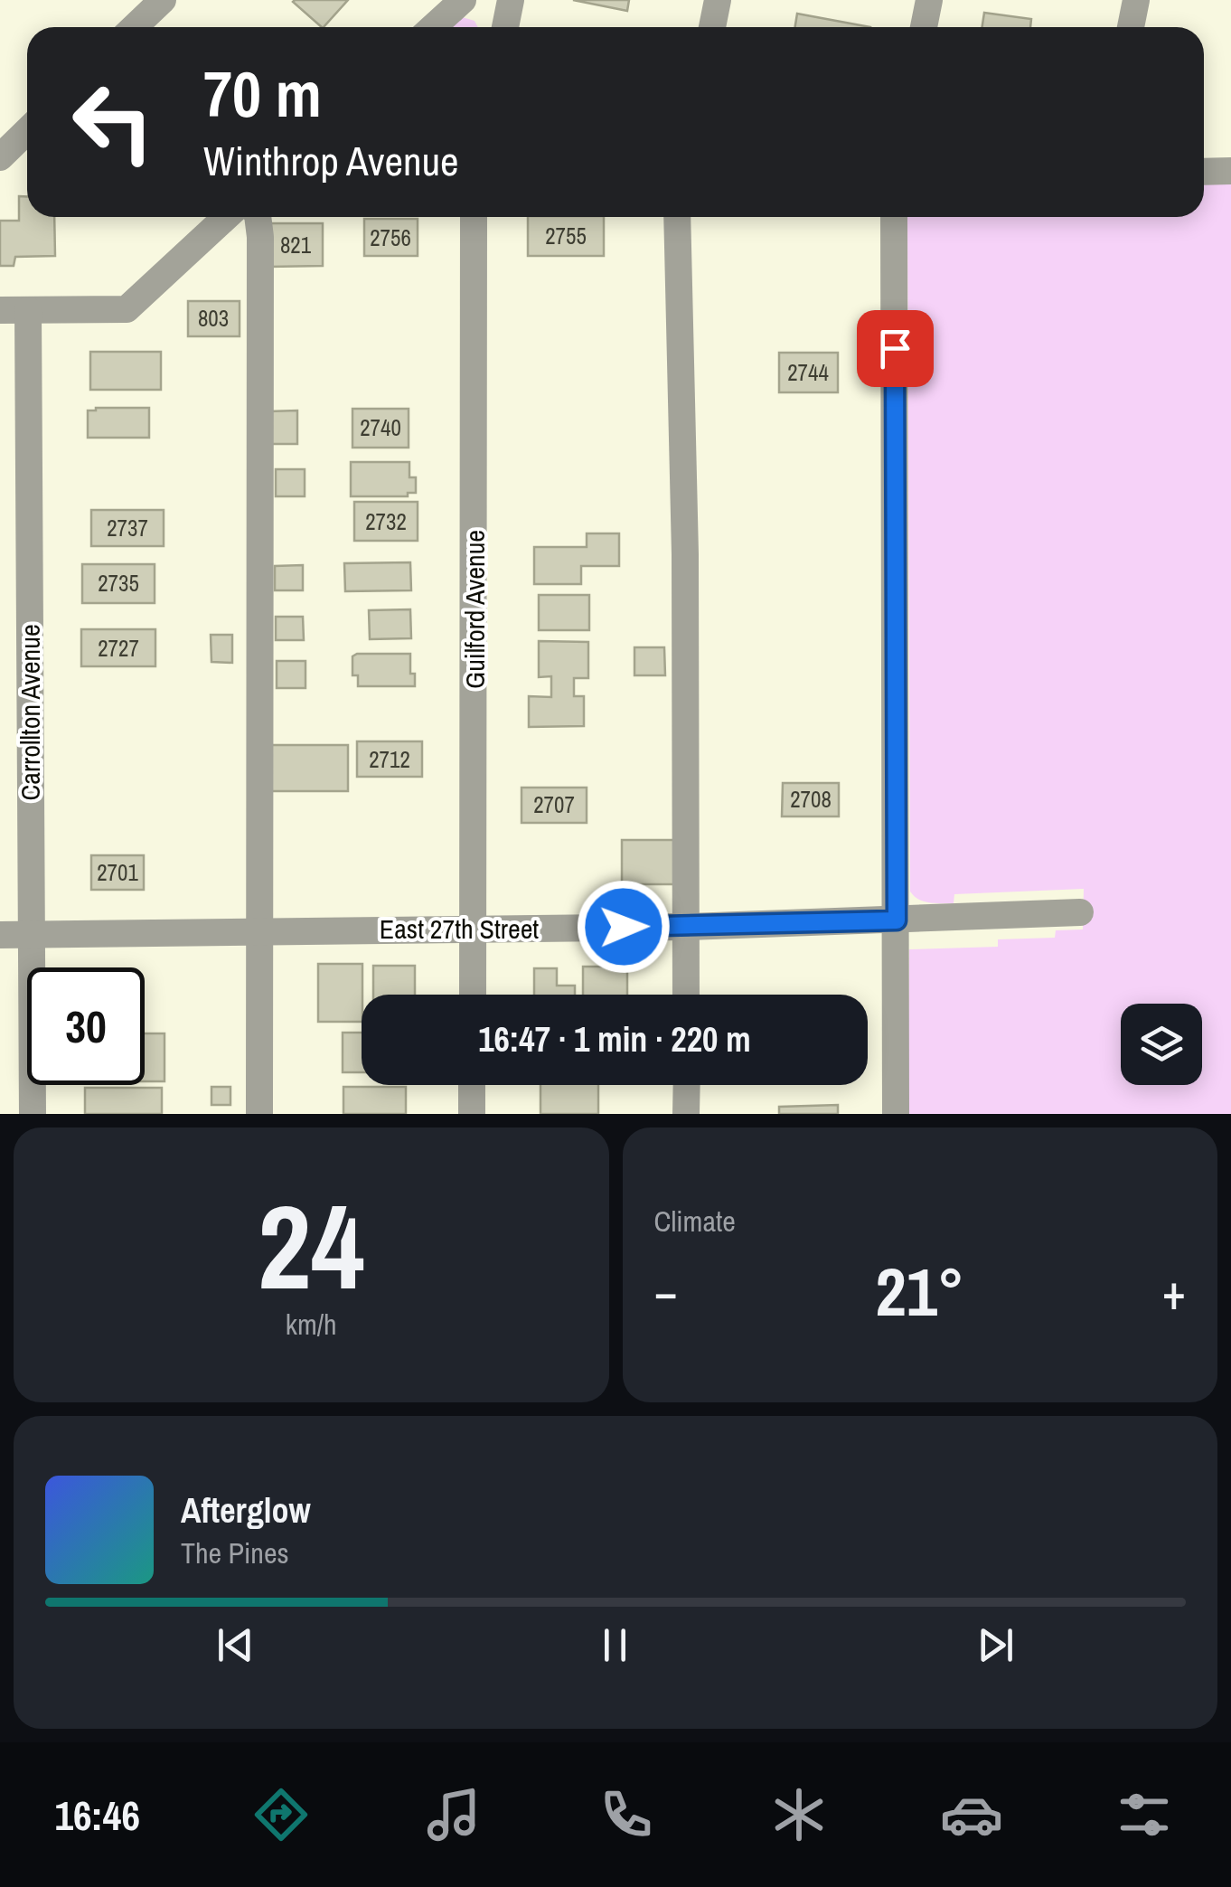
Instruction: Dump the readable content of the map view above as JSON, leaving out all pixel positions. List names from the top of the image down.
{
  "streets": {
    "street": ["Guilford Avenue", "Carrollton Avenue", "East 27th Street"]
  },
  "crossings": [
    ["Guilford Avenue", "East 27th Street"],
    ["Carrollton Avenue", "East 27th Street"]
  ],
  "house_numbers": [
    "2755",
    "2756",
    "821",
    "803",
    "2744",
    "2740",
    "2732",
    "2737",
    "2735",
    "2727",
    "2712",
    "2708",
    "2707",
    "2701"
  ],
  "page": {
    "turn": ["70 m", "Winthrop Avenue"],
    "limit": "30",
    "trip": "16:47 · 1 min · 220 m",
    "tile": [
      ["24", "km/h"],
      "Climate"
    ],
    "heat": ["−", "21°", "+"],
    "song": ["Afterglow", "The Pines"],
    "tabs": "16:46"
  }
}
